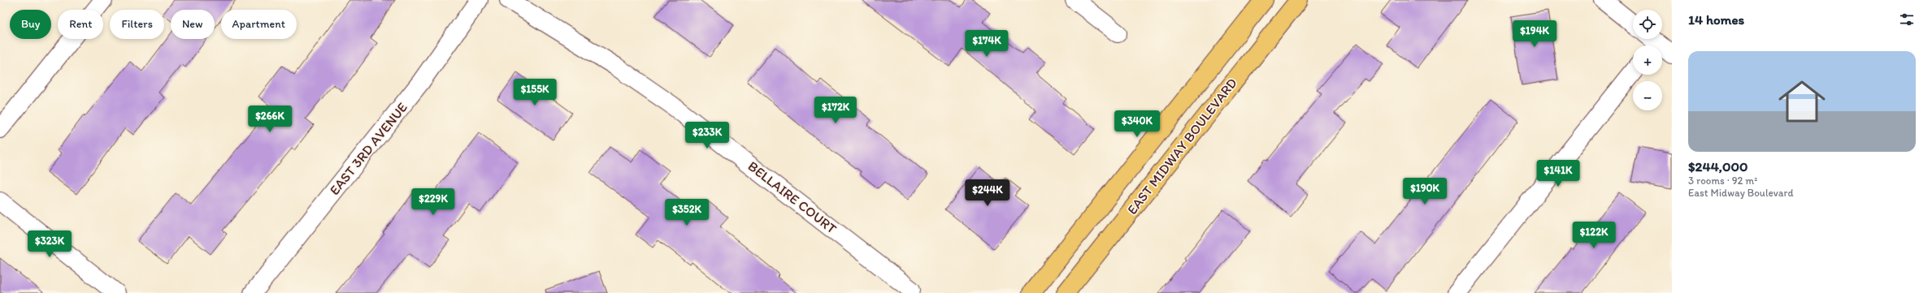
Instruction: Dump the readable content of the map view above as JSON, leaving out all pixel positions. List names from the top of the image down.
{
  "streets": {
    "main road": ["EAST MIDWAY BOULEVARD"],
    "street": ["EAST 3RD AVENUE", "BELLAIRE COURT"]
  },
  "page": {
    "heading": "14 homes",
    "map_buttons": ["+", "−"],
    "chip": [
      "Buy",
      "Rent",
      "Filters",
      "New",
      "Apartment"
    ],
    "price": [
      "$194K",
      "$174K",
      "$155K",
      "$172K",
      "$266K",
      "$340K",
      "$233K",
      "$141K",
      "$190K",
      "$244K",
      "$229K",
      "$352K",
      "$122K",
      "$323K"
    ],
    "list": [
      {
        "name": "$244,000",
        "note": "3 rooms · 92 m² · East Midway Boulevard"
      }
    ]
  }
}
